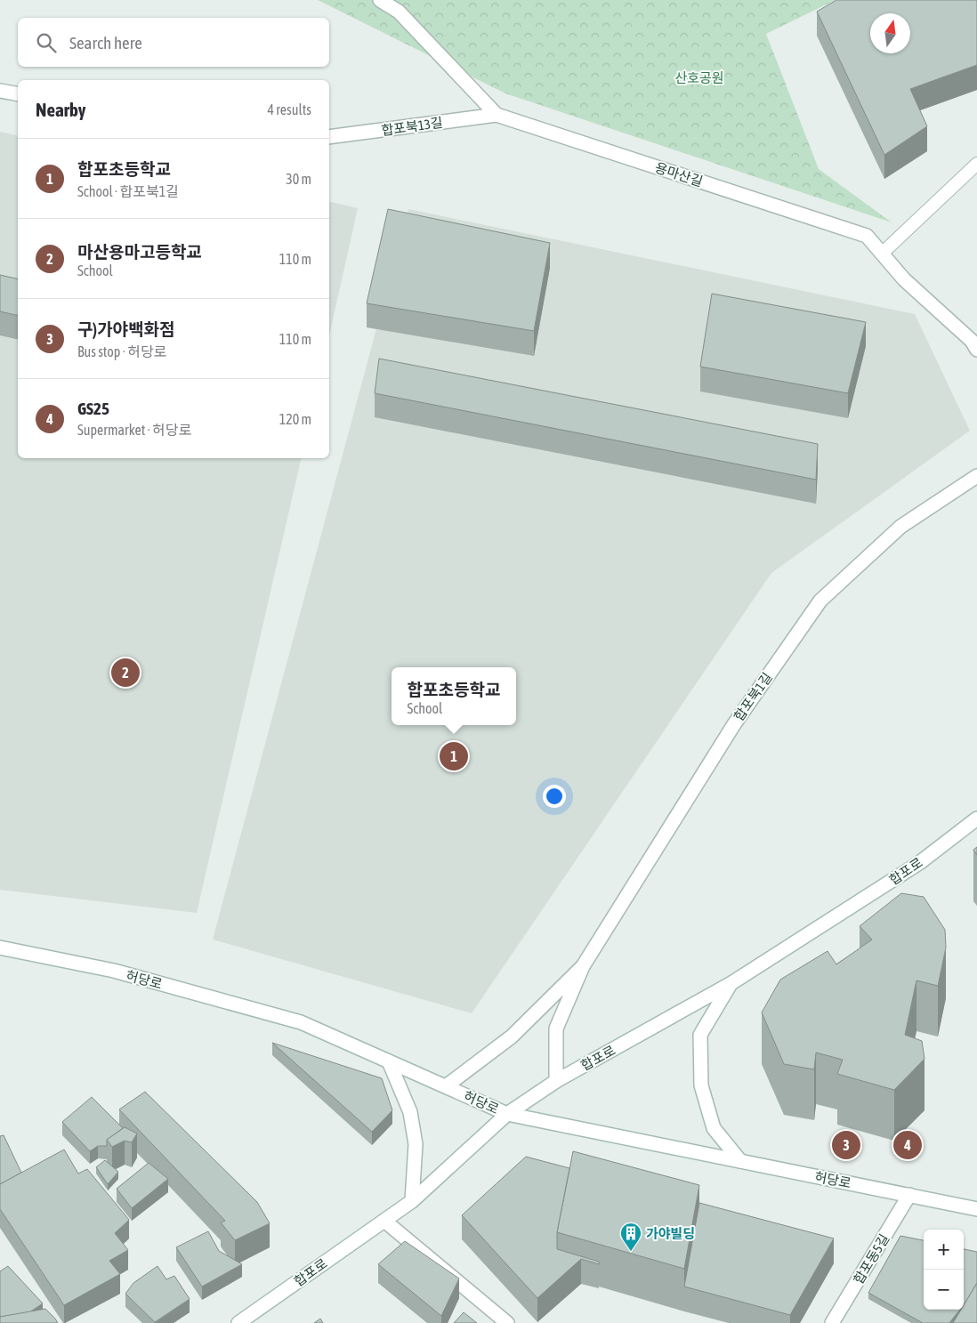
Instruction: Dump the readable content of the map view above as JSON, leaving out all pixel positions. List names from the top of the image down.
{
  "streets": {
    "main road": [
      "합포북13길",
      "용마산길",
      "합포북1길",
      "합포로",
      "허당로",
      "합포동5길"
    ]
  },
  "crossings": [
    ["합포북13길", "용마산길"],
    ["합포로", "허당로"],
    ["허당로", "합포동5길"]
  ],
  "parks": ["산호공원"],
  "places": {
    "building": ["가야빌딩"]
  },
  "north": "top",
  "page": {
    "search": "Search here",
    "heading": ["Nearby", "4 results"],
    "list": [
      {
        "mark": "1",
        "name": "합포초등학교",
        "note": "School · 합포북1길",
        "value": "30 m"
      },
      {
        "mark": "2",
        "name": "마산용마고등학교",
        "note": "School",
        "value": "110 m"
      },
      {
        "mark": "3",
        "name": "구)가야백화점",
        "note": "Bus stop · 허당로",
        "value": "110 m"
      },
      {
        "mark": "4",
        "name": "GS25",
        "note": "Supermarket · 허당로",
        "value": "120 m"
      }
    ],
    "pins": [
      "2",
      "1",
      "3",
      "4"
    ],
    "popup": ["합포초등학교", "School"],
    "map_buttons": ["+", "−"]
  }
}
